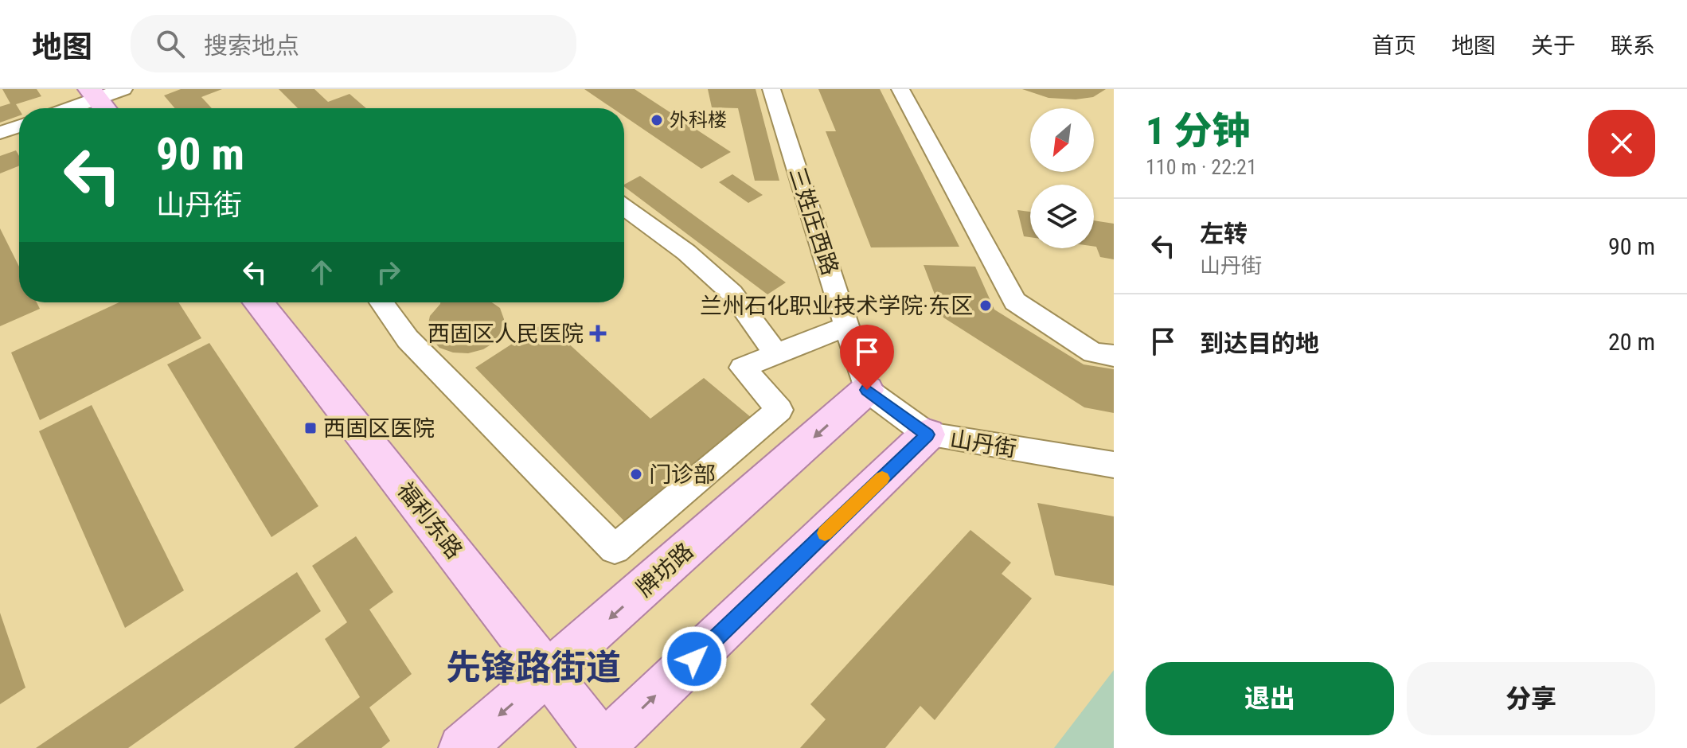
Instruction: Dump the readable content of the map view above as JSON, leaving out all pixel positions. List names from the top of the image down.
{
  "streets": {
    "main road": ["福利东路", "牌坊路"],
    "street": ["三姓庄西路", "山丹街"]
  },
  "crossings": [
    ["三姓庄西路", "山丹街"],
    ["三姓庄西路", "牌坊路"],
    ["山丹街", "牌坊路"],
    ["福利东路", "牌坊路"]
  ],
  "districts": ["先锋路街道"],
  "places": {
    "other": ["外科楼", "兰州石化职业技术学院·东区", "门诊部"],
    "health": ["西固区人民医院"],
    "transit": ["西固区医院"]
  },
  "north": "bottom left",
  "page": {
    "header": "地图",
    "search": "搜索地点",
    "nav": [
      "首页",
      "地图",
      "关于",
      "联系"
    ],
    "heading": ["1 分钟", "110 m · 22:21"],
    "turn": ["90 m", "山丹街"],
    "list": [
      {
        "name": "左转",
        "note": "山丹街",
        "value": "90 m"
      },
      {
        "name": "到达目的地",
        "value": "20 m"
      }
    ],
    "buttons": ["退出", "分享"]
  }
}
